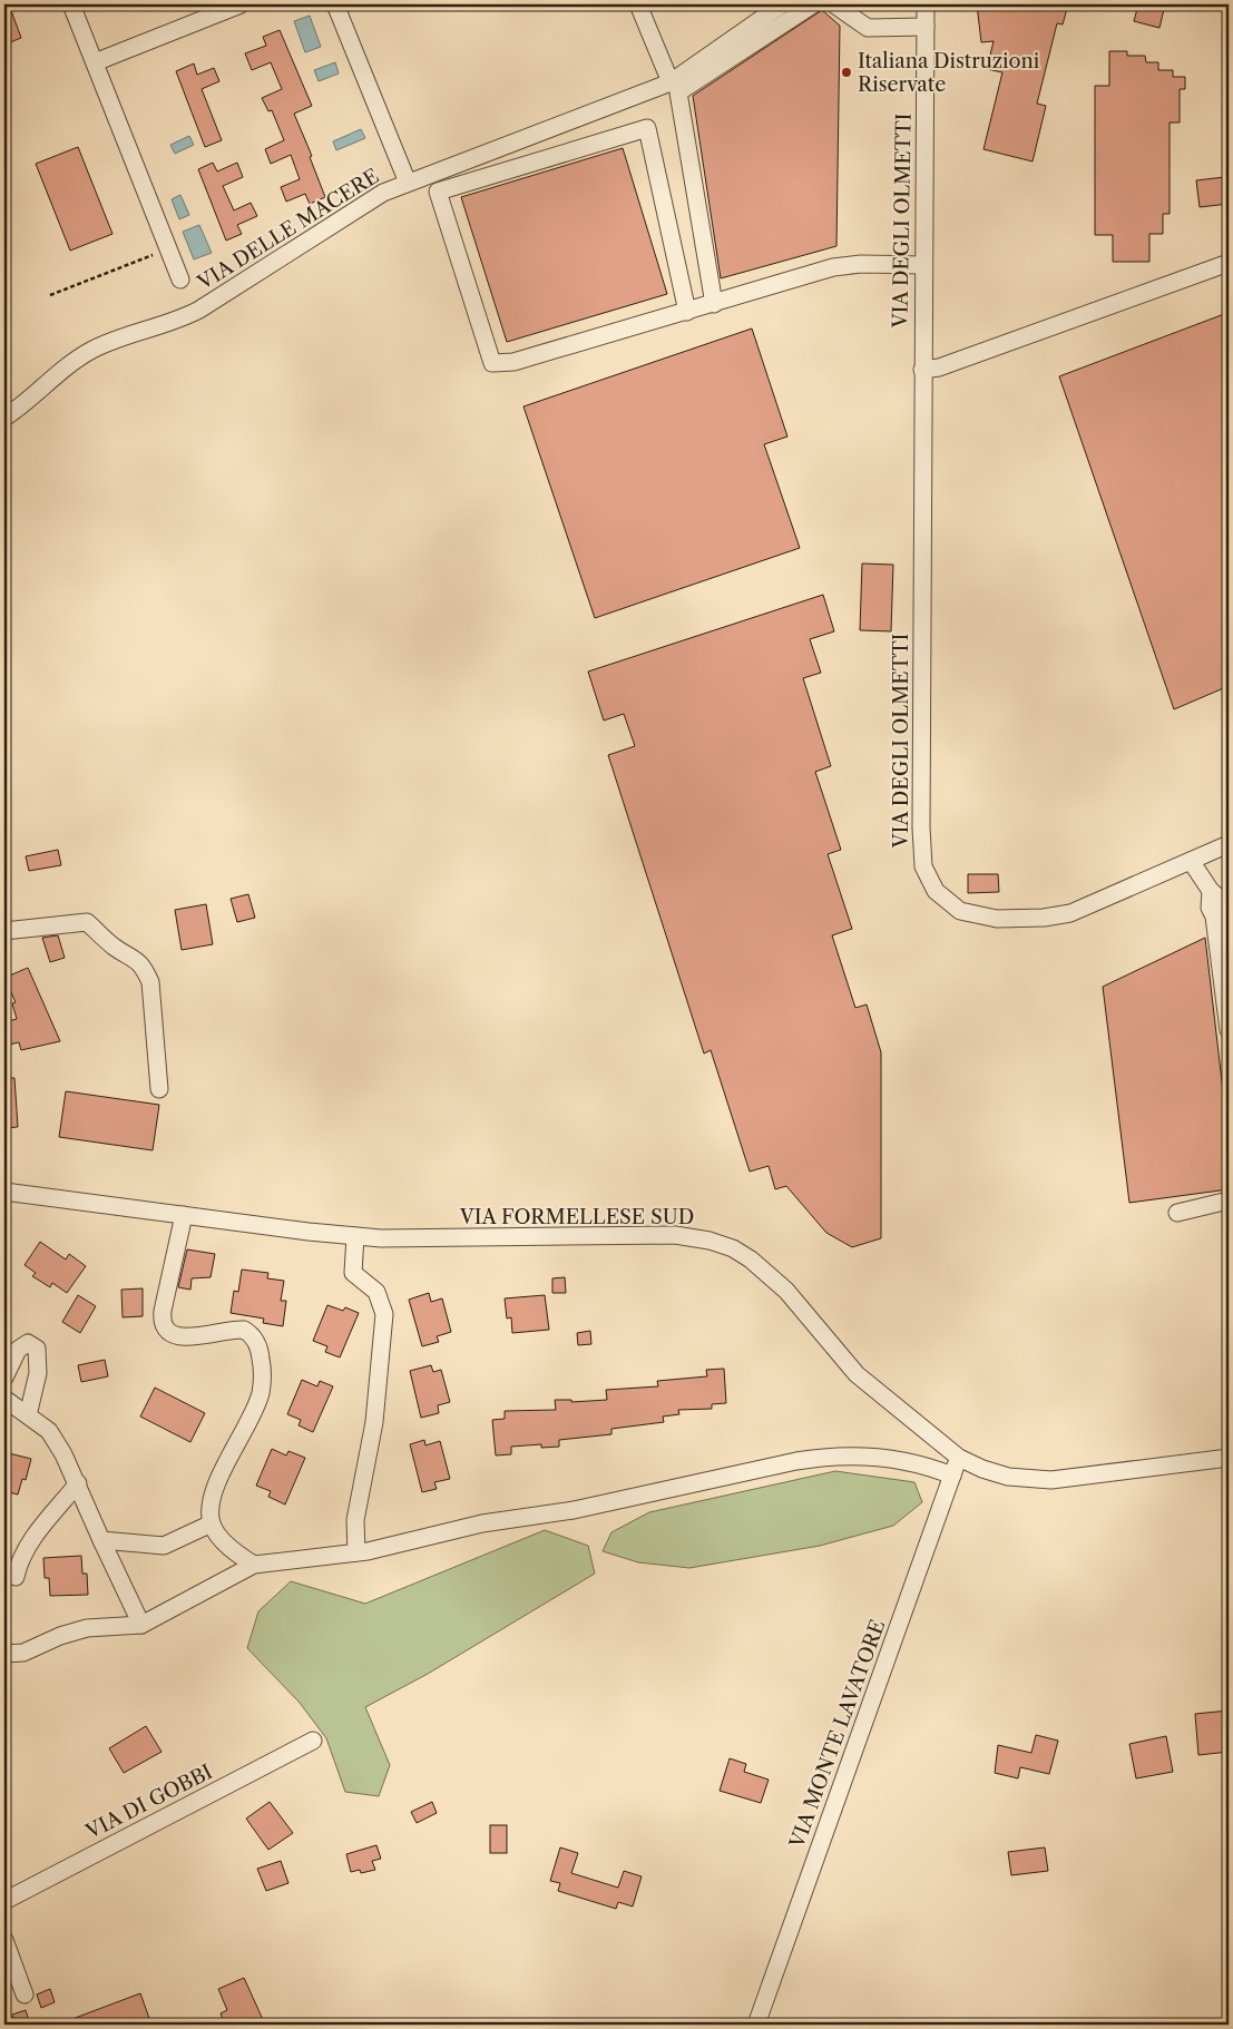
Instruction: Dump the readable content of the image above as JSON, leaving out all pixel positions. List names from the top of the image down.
{
  "streets": {
    "street": [
      "VIA DEGLI OLMETTI",
      "VIA DELLE MACERE",
      "VIA FORMELLESE SUD",
      "VIA MONTE LAVATORE",
      "VIA DI GOBBI"
    ]
  },
  "crossings": [
    ["VIA FORMELLESE SUD", "VIA MONTE LAVATORE"]
  ],
  "places": ["Italiana Distruzioni Riservate"]
}
